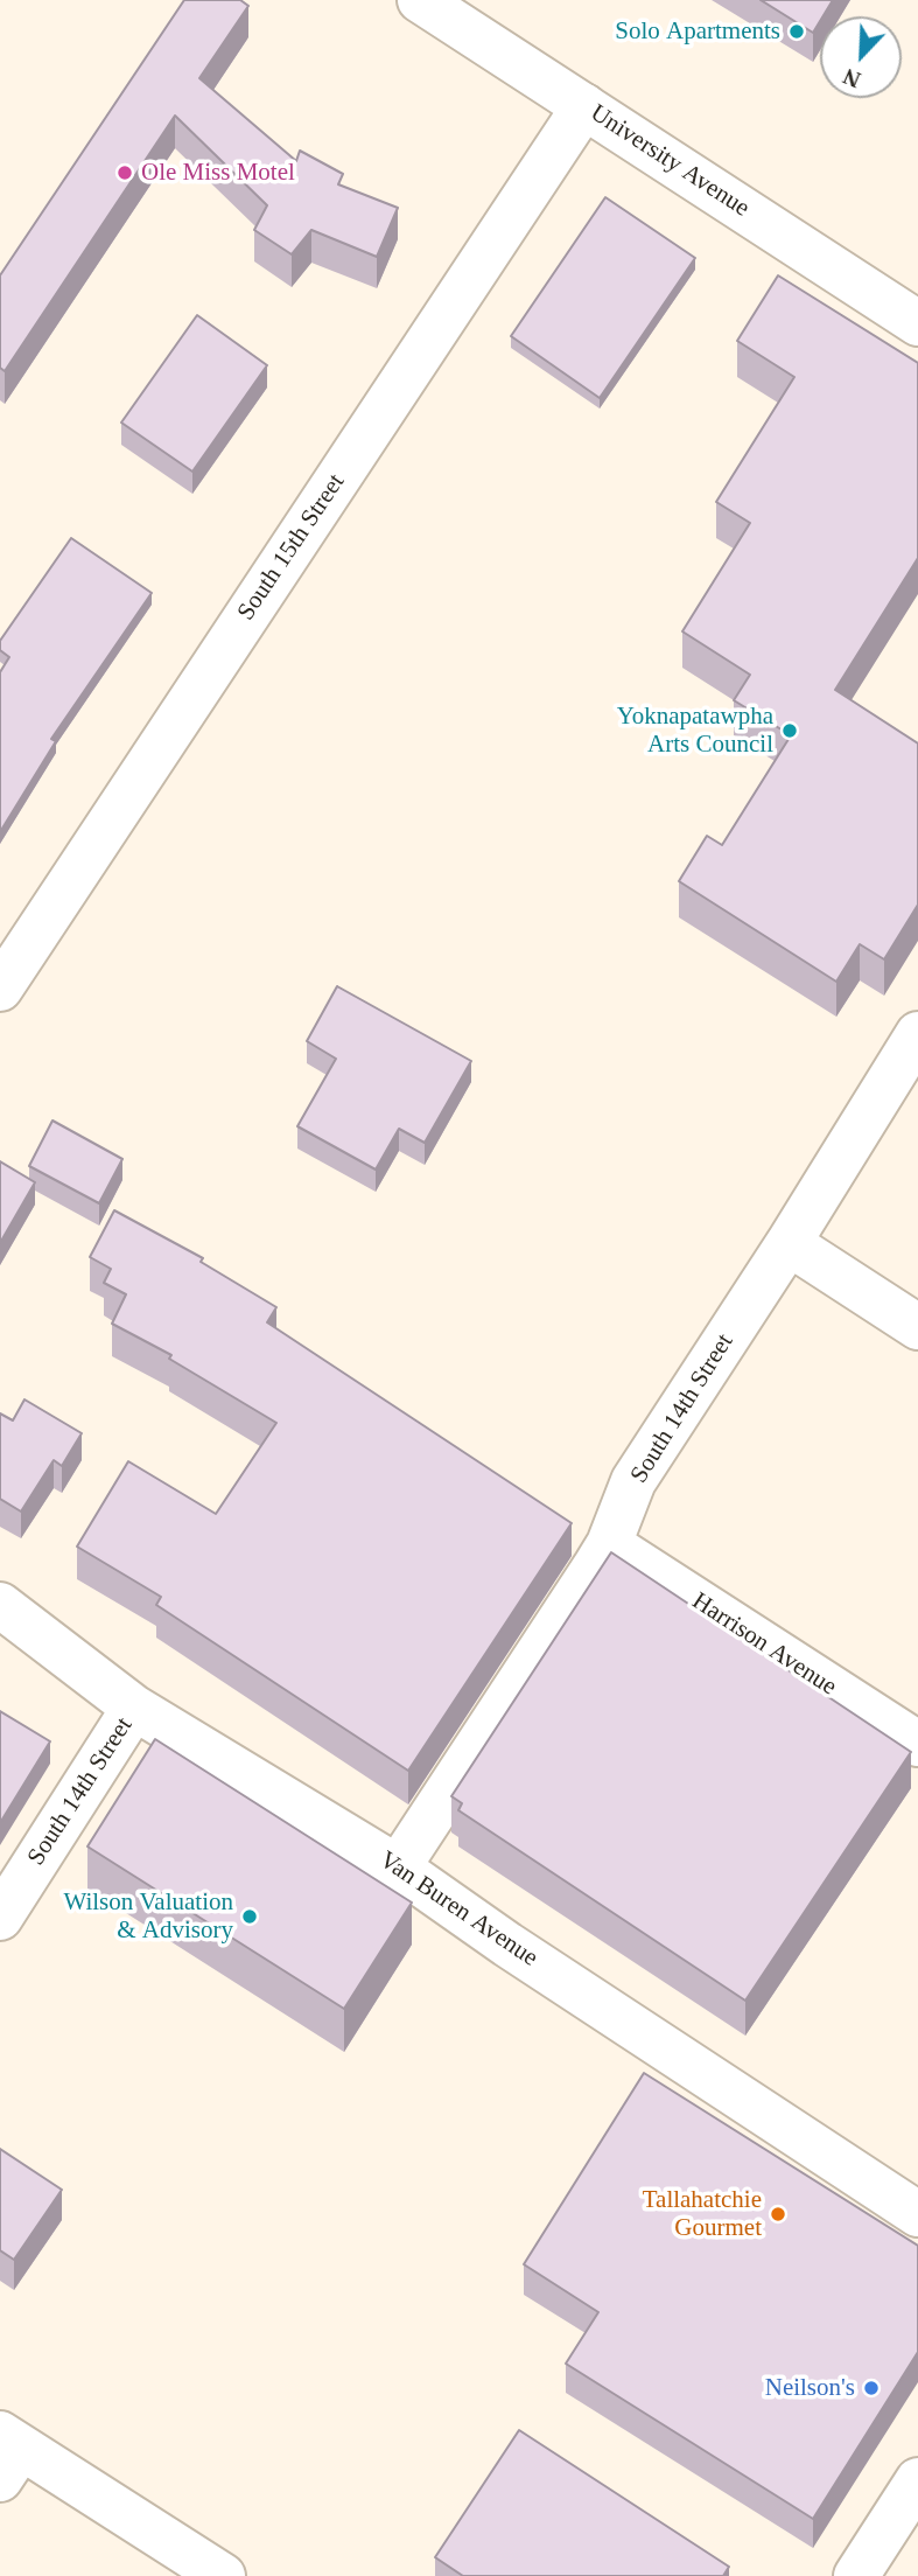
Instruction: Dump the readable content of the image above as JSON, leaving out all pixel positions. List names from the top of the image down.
{
  "streets": {
    "street": [
      "University Avenue",
      "South 15th Street",
      "South 14th Street",
      "Harrison Avenue",
      "Van Buren Avenue"
    ]
  },
  "crossings": [
    ["University Avenue", "South 15th Street"],
    ["South 14th Street", "Harrison Avenue"],
    ["South 14th Street", "Van Buren Avenue"]
  ],
  "places": [
    "Solo Apartments",
    "Ole Miss Motel",
    "Yoknapatawpha Arts Council",
    "Wilson Valuation & Advisory",
    "Tallahatchie Gourmet",
    "Neilson's"
  ],
  "north": "bottom left"
}
